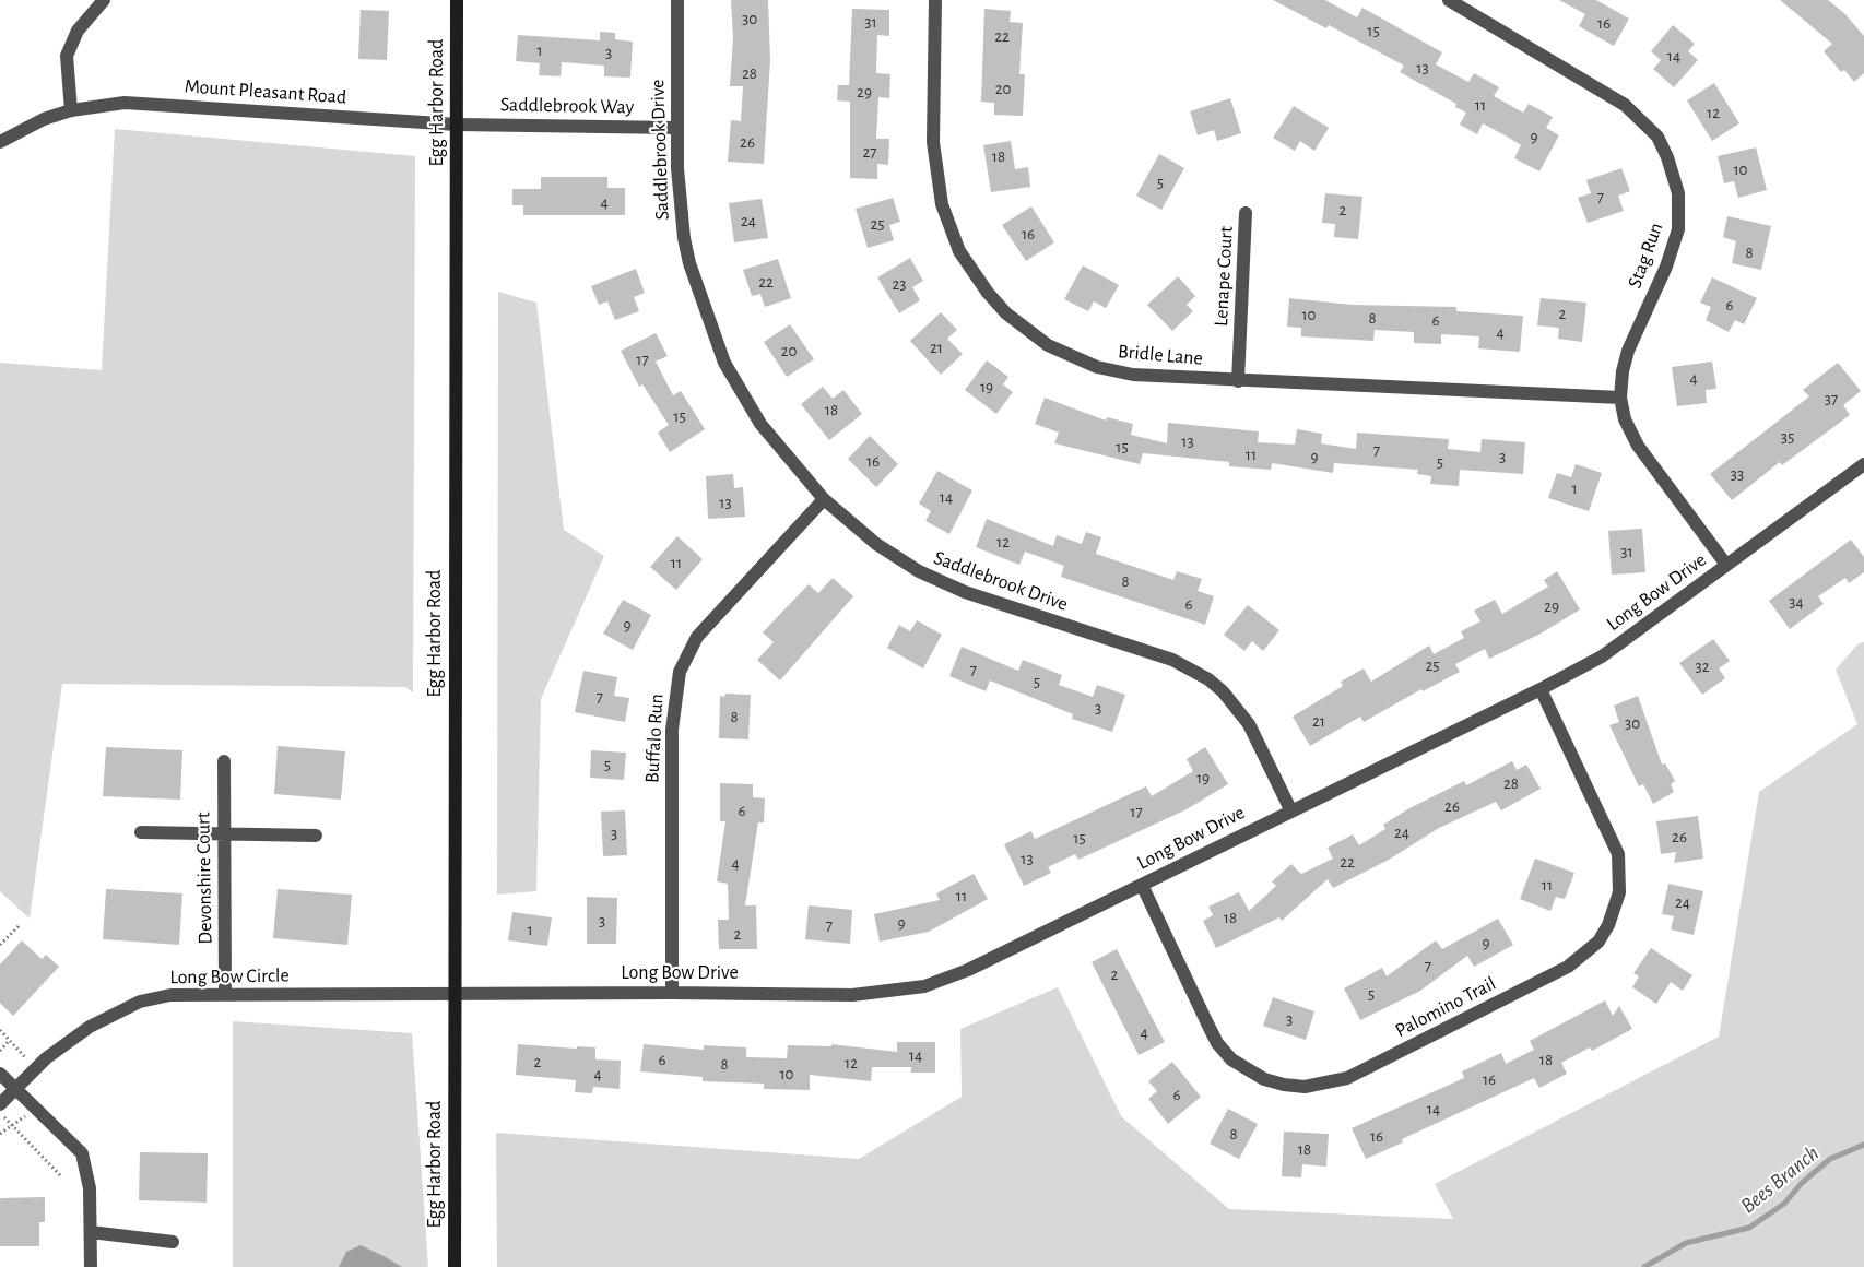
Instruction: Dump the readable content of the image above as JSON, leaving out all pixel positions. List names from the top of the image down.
{
  "streets": {
    "main road": ["Egg Harbor Road"],
    "street": [
      "Mount Pleasant Road",
      "Saddlebrook Way",
      "Saddlebrook Drive",
      "Stag Run",
      "Lenape Court",
      "Bridle Lane",
      "Long Bow Drive",
      "Buffalo Run",
      "Devonshire Court",
      "Long Bow Circle",
      "Palomino Trail"
    ]
  },
  "crossings": [
    ["Mount Pleasant Road", "Egg Harbor Road"],
    ["Mount Pleasant Road", "Saddlebrook Way"],
    ["Egg Harbor Road", "Saddlebrook Way"],
    ["Egg Harbor Road", "Long Bow Drive"],
    ["Egg Harbor Road", "Long Bow Circle"],
    ["Saddlebrook Way", "Saddlebrook Drive"],
    ["Saddlebrook Drive", "Long Bow Drive"],
    ["Saddlebrook Drive", "Buffalo Run"],
    ["Stag Run", "Bridle Lane"],
    ["Stag Run", "Long Bow Drive"],
    ["Lenape Court", "Bridle Lane"],
    ["Long Bow Drive", "Buffalo Run"],
    ["Long Bow Drive", "Long Bow Circle"],
    ["Long Bow Drive", "Palomino Trail"],
    ["Devonshire Court", "Long Bow Circle"]
  ],
  "water": ["Bees Branch"],
  "house_numbers": [
    "30",
    "31",
    "16",
    "15",
    "22",
    "1",
    "3",
    "14",
    "13",
    "28",
    "20",
    "29",
    "11",
    "12",
    "9",
    "26",
    "27",
    "18",
    "10",
    "5",
    "7",
    "4",
    "2",
    "24",
    "25",
    "16",
    "8",
    "22",
    "23",
    "6",
    "2",
    "10",
    "8",
    "6",
    "4",
    "21",
    "20",
    "17",
    "4",
    "19",
    "37",
    "18",
    "15",
    "35",
    "13",
    "15",
    "7",
    "11",
    "9",
    "3",
    "16",
    "5",
    "33",
    "1",
    "14",
    "13",
    "12",
    "31",
    "11",
    "8",
    "34",
    "6",
    "29",
    "9",
    "25",
    "32",
    "7",
    "5",
    "7",
    "3",
    "8",
    "21",
    "30",
    "5",
    "19",
    "28",
    "26",
    "6",
    "17",
    "24",
    "3",
    "26",
    "15",
    "13",
    "22",
    "4",
    "11",
    "11",
    "24",
    "18",
    "3",
    "9",
    "7",
    "1",
    "2",
    "9",
    "7",
    "2",
    "5",
    "3",
    "4",
    "14",
    "6",
    "18",
    "2",
    "12",
    "8",
    "4",
    "10",
    "16",
    "6",
    "14",
    "8",
    "16",
    "18"
  ]
}
